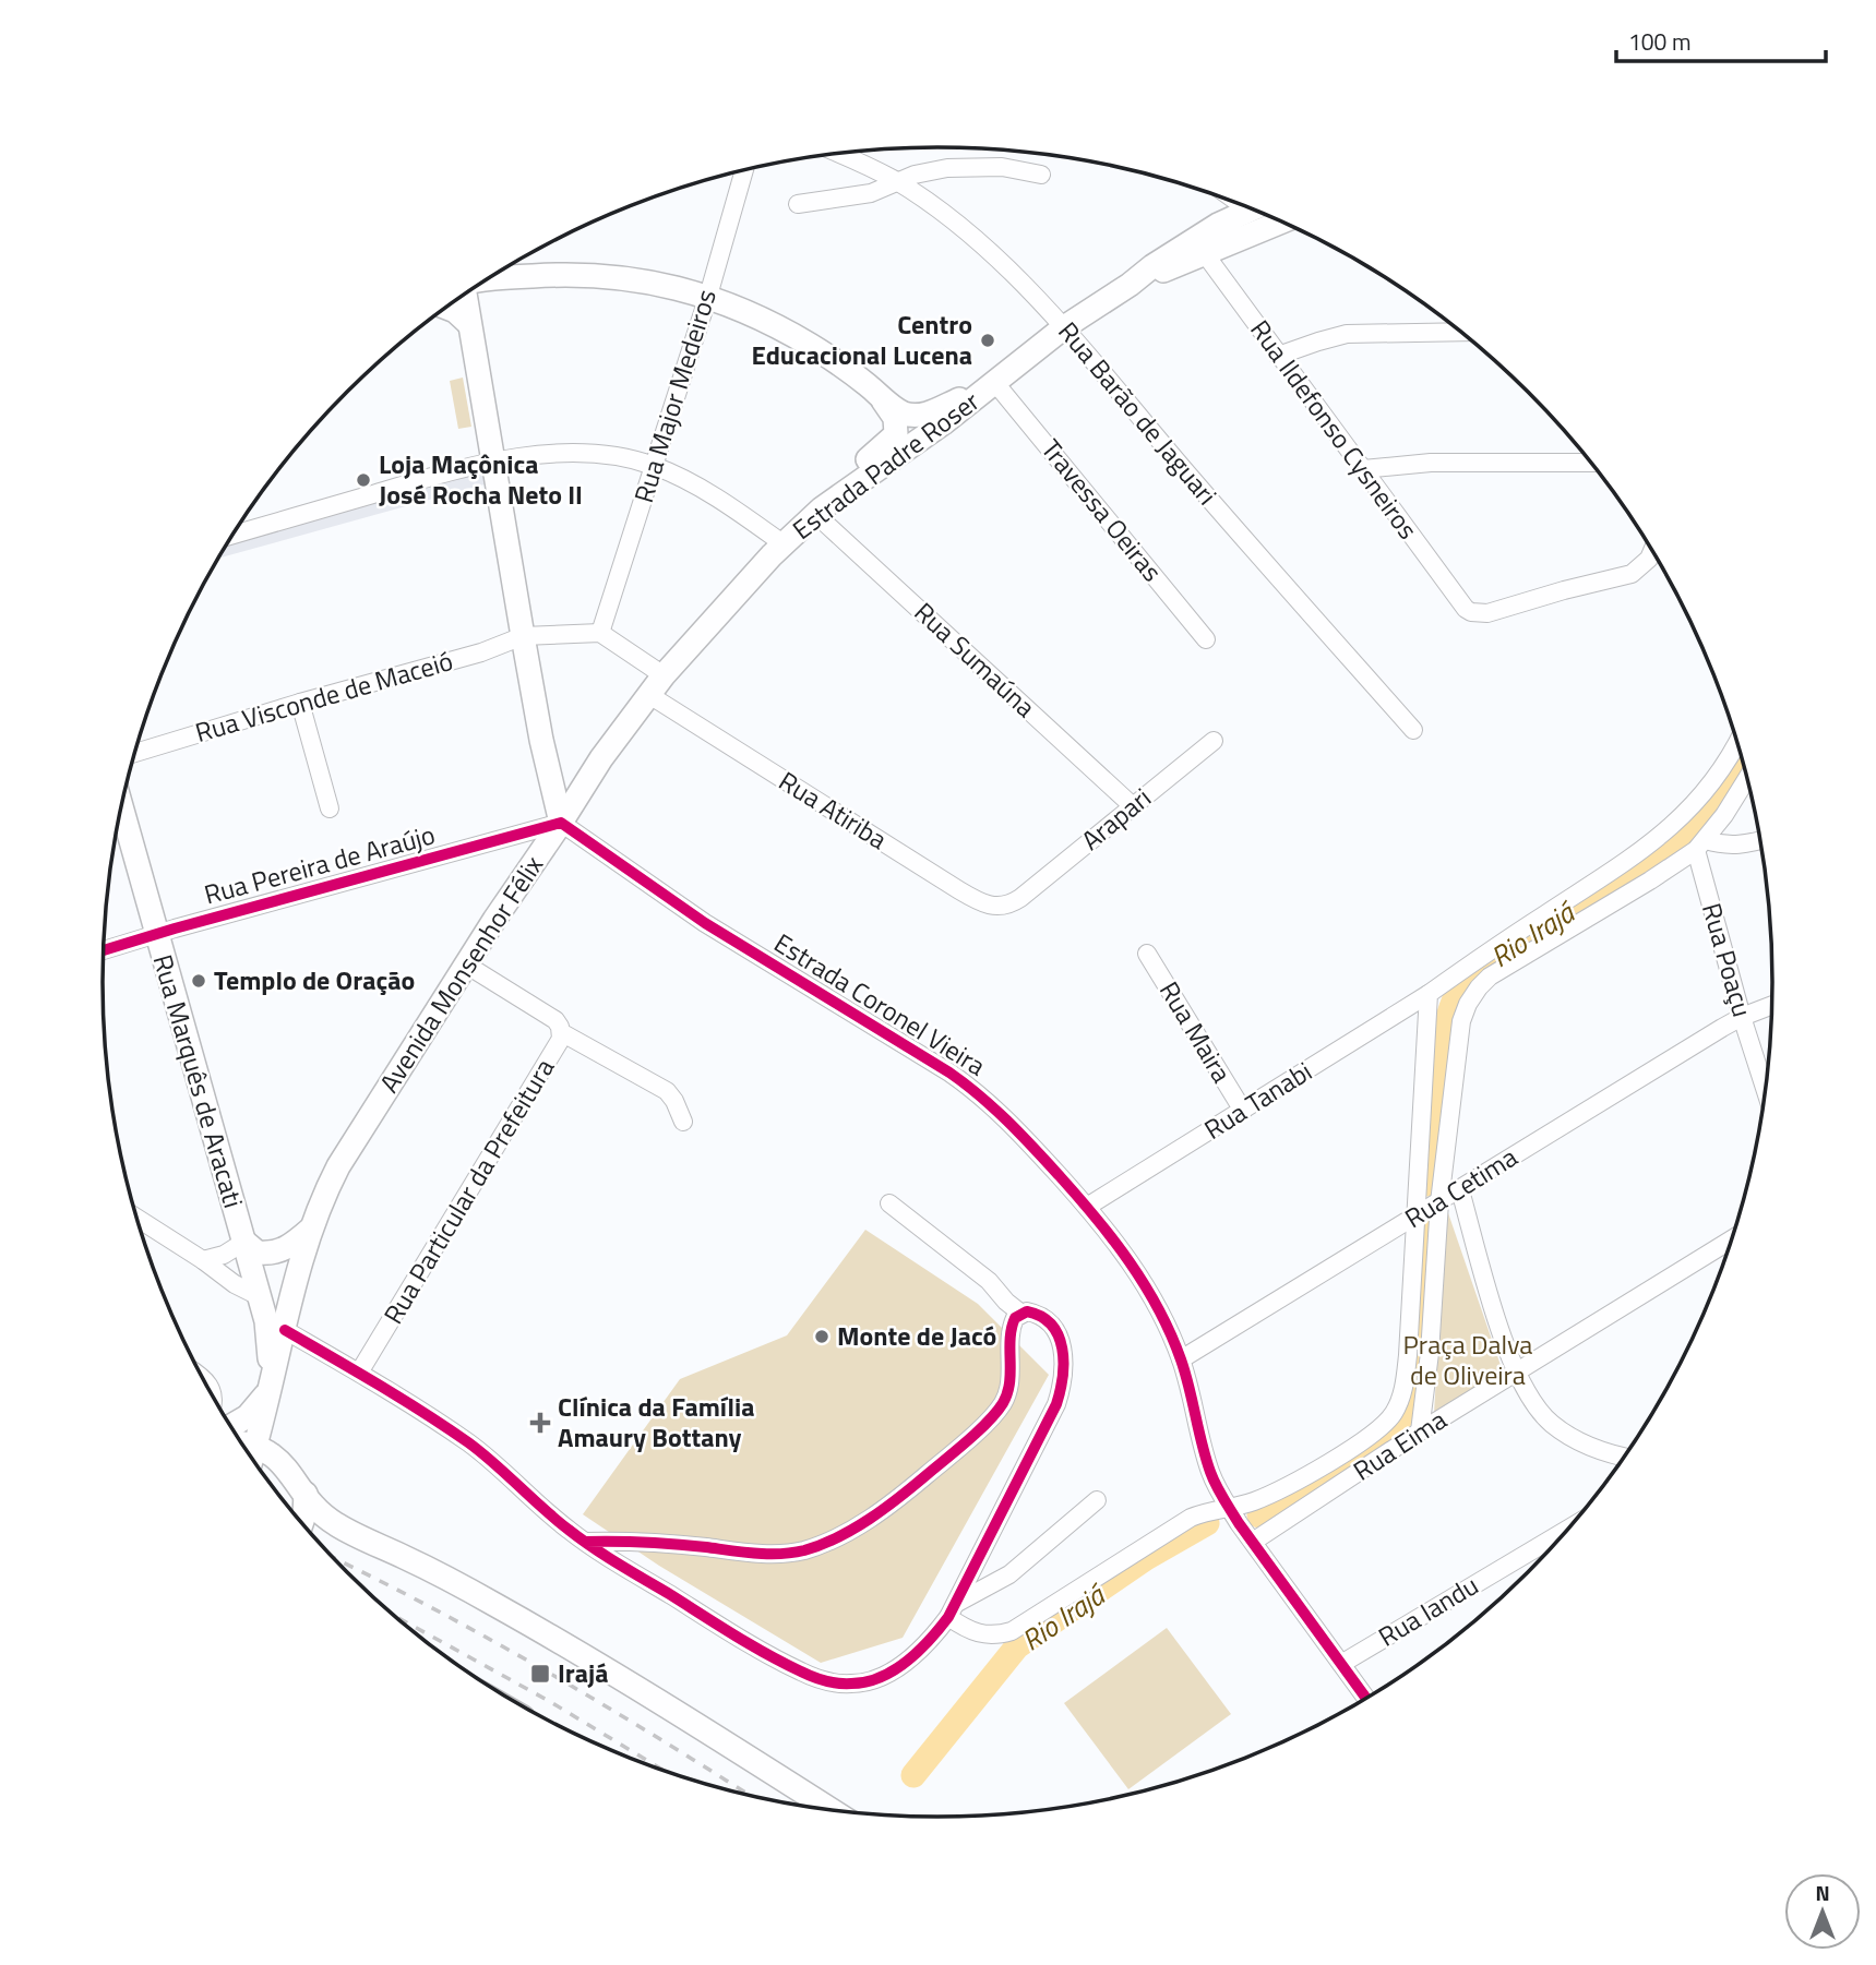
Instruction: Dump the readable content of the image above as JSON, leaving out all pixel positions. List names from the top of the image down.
{
  "streets": {
    "main road": ["Estrada Padre Roser", "Avenida Monsenhor Félix", "Rua Marquês de Aracati"],
    "street": [
      "Rua Major Medeiros",
      "Rua Barão de Jaguari",
      "Rua Ildefonso Cysneiros",
      "Travessa Oeiras",
      "Rua Sumaúna",
      "Rua Visconde de Maceió",
      "Rua Atiriba",
      "Arapari",
      "Rua Pereira de Araújo",
      "Rua Poaçu",
      "Estrada Coronel Vieira",
      "Rua Maira",
      "Rua Tanabi",
      "Rua Cetima",
      "Rua Particular da Prefeitura",
      "Rua Eima",
      "Rua Iandu"
    ]
  },
  "crossings": [
    ["Rua Major Medeiros", "Rua Visconde de Maceió"],
    ["Rua Barão de Jaguari", "Estrada Padre Roser"],
    ["Rua Ildefonso Cysneiros", "Estrada Padre Roser"],
    ["Estrada Padre Roser", "Travessa Oeiras"],
    ["Estrada Padre Roser", "Rua Sumaúna"],
    ["Estrada Padre Roser", "Rua Atiriba"],
    ["Estrada Padre Roser", "Rua Pereira de Araújo"],
    ["Estrada Padre Roser", "Avenida Monsenhor Félix"],
    ["Estrada Padre Roser", "Estrada Coronel Vieira"],
    ["Rua Sumaúna", "Arapari"],
    ["Rua Atiriba", "Arapari"],
    ["Rua Pereira de Araújo", "Avenida Monsenhor Félix"],
    ["Rua Pereira de Araújo", "Estrada Coronel Vieira"],
    ["Rua Pereira de Araújo", "Rua Marquês de Aracati"],
    ["Rua Poaçu", "Rua Cetima"],
    ["Avenida Monsenhor Félix", "Estrada Coronel Vieira"],
    ["Avenida Monsenhor Félix", "Rua Marquês de Aracati"],
    ["Avenida Monsenhor Félix", "Rua Particular da Prefeitura"],
    ["Estrada Coronel Vieira", "Rua Tanabi"],
    ["Estrada Coronel Vieira", "Rua Cetima"],
    ["Estrada Coronel Vieira", "Rua Eima"],
    ["Estrada Coronel Vieira", "Rua Iandu"],
    ["Rua Maira", "Rua Tanabi"]
  ],
  "water": ["Rio Irajá"],
  "parks": ["Praça Dalva de Oliveira"],
  "places": {
    "other": [
      "Centro Educacional Lucena",
      "Loja Maçônica José Rocha Neto II",
      "Templo de Oração",
      "Monte de Jacó"
    ],
    "health": ["Clínica da Família Amaury Bottany"],
    "transit": ["Irajá"]
  },
  "scale_bar": "100 m",
  "north": "top"
}
